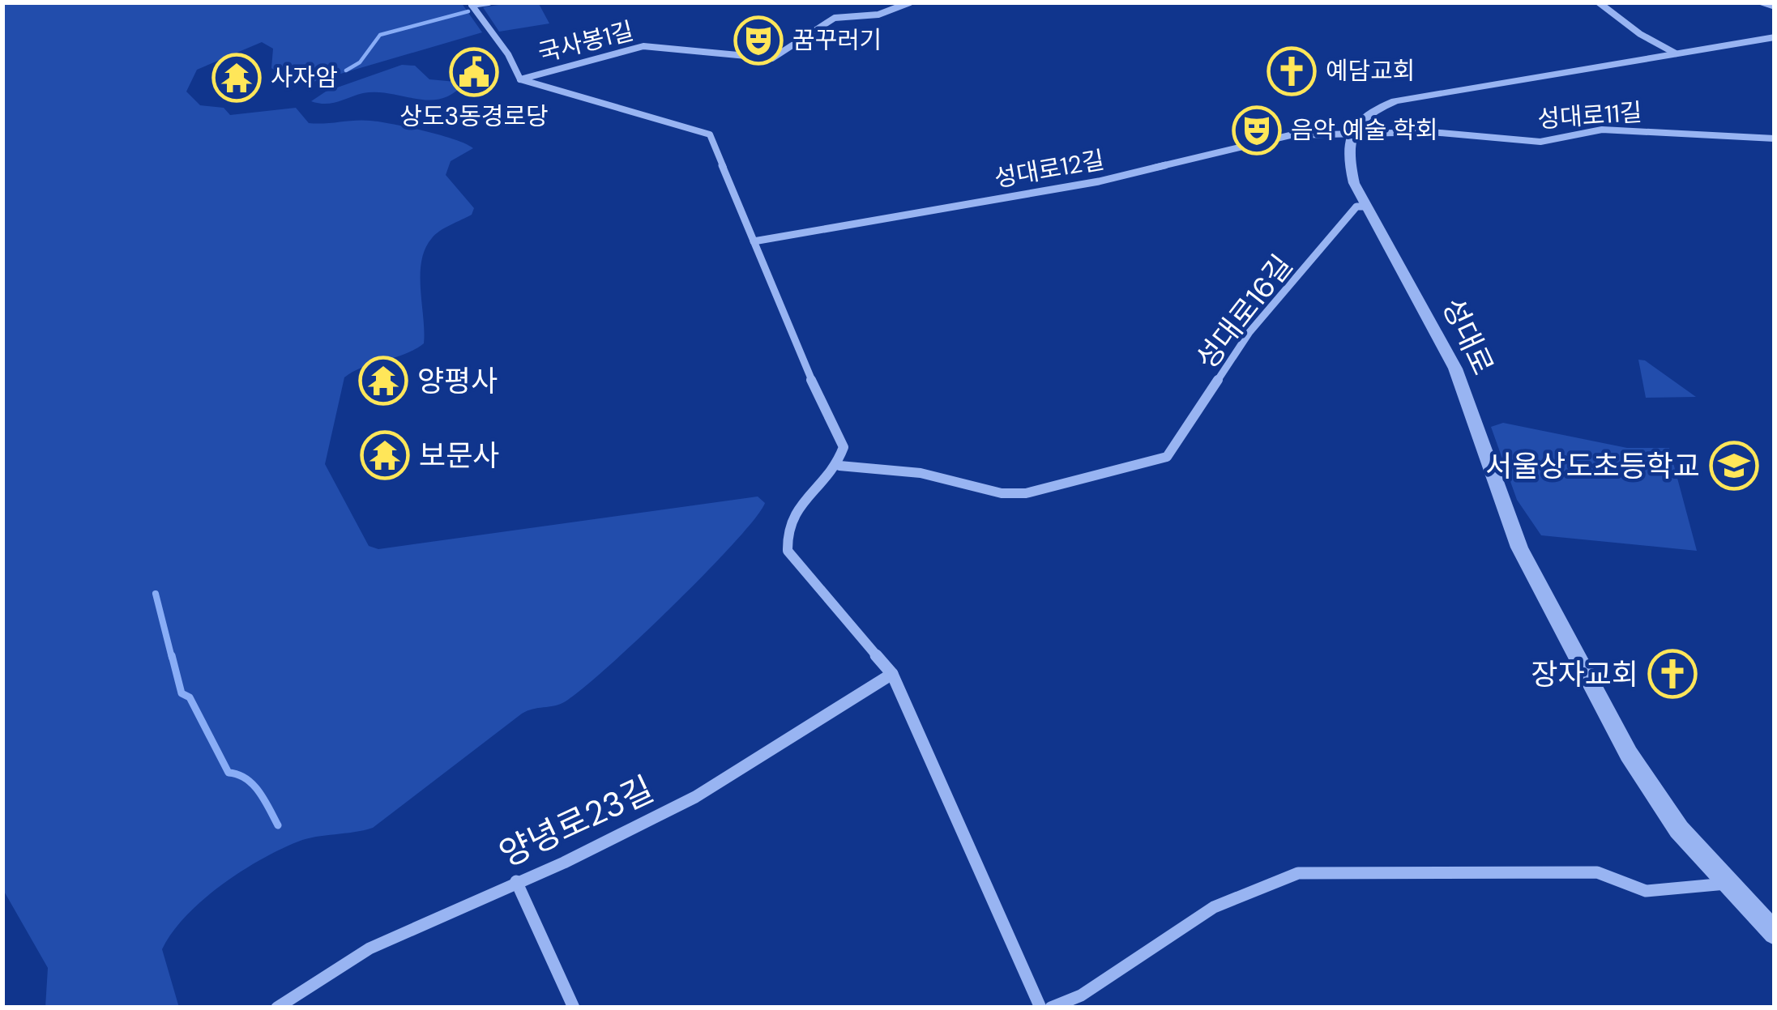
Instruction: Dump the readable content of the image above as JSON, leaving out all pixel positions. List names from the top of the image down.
{
  "streets": {
    "street": [
      "국사봉1길",
      "성대로11길",
      "성대로12길",
      "성대로16길",
      "성대로",
      "양녕로23길"
    ]
  },
  "crossings": [
    ["성대로11길", "성대로12길"],
    ["성대로11길", "성대로"],
    ["성대로12길", "성대로"],
    ["성대로16길", "성대로"]
  ],
  "places": {
    "theatre": ["꿈꾸러기", "음악 예술 학회"],
    "church": ["예담교회", "장자교회"],
    "public building": ["상도3동경로당"],
    "temple": ["사자암", "양평사", "보문사"],
    "school or university": ["서울상도초등학교"]
  }
}
